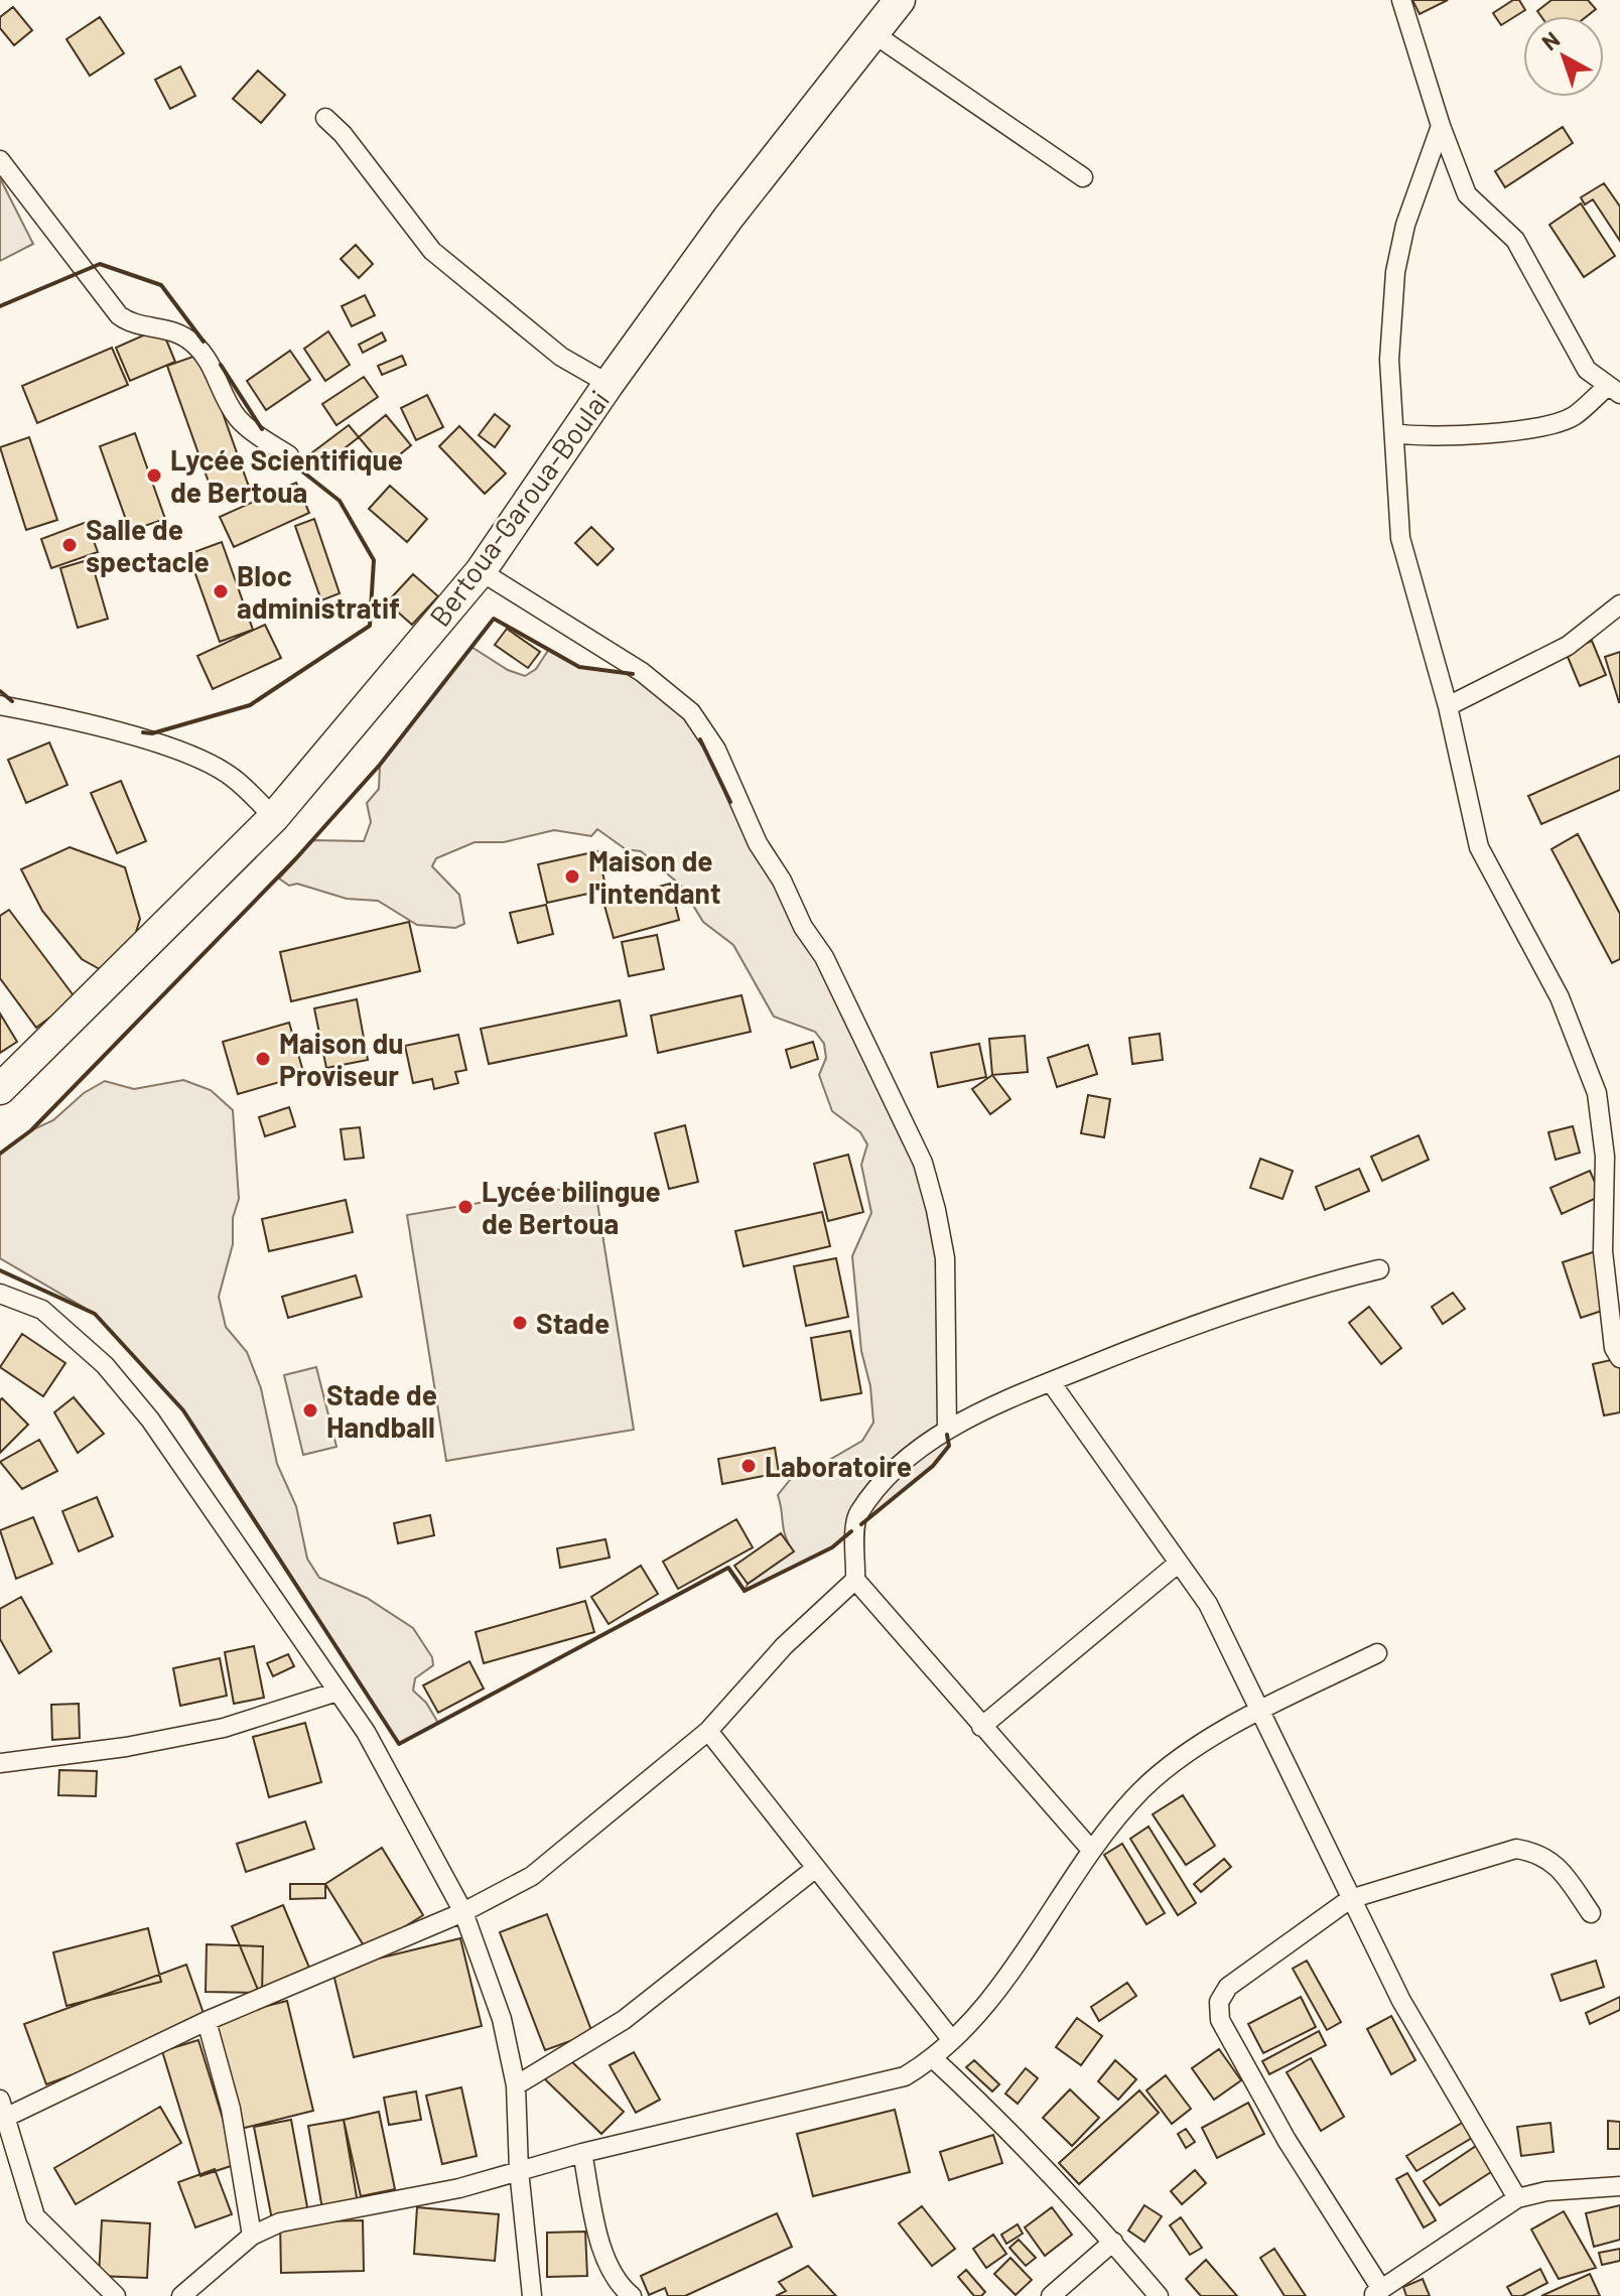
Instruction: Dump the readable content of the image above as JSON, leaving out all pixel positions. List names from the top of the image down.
{
  "streets": {
    "highway": ["Bertoua-Garoua-Boulai"]
  },
  "places": [
    "Lycée Scientifique de Bertoua",
    "Salle de spectacle",
    "Bloc administratif",
    "Maison de l'intendant",
    "Maison du Proviseur",
    "Lycée bilingue de Bertoua",
    "Stade",
    "Stade de Handball",
    "Laboratoire"
  ],
  "north": "top left"
}
